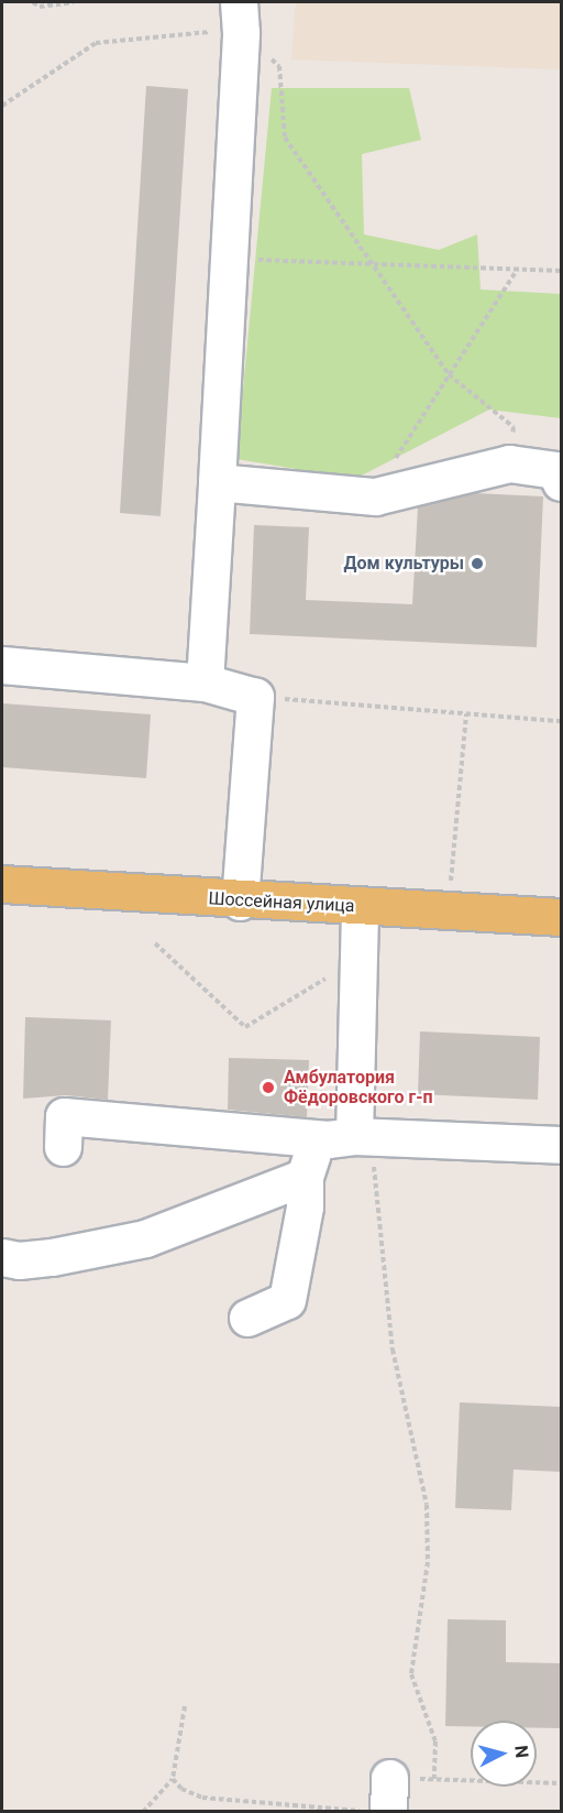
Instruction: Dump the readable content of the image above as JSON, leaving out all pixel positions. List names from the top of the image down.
{
  "streets": {
    "main road": ["Шоссейная улица"]
  },
  "places": ["Дом культуры", "Амбулатория Фёдоровского г-п"],
  "north": "right"
}
